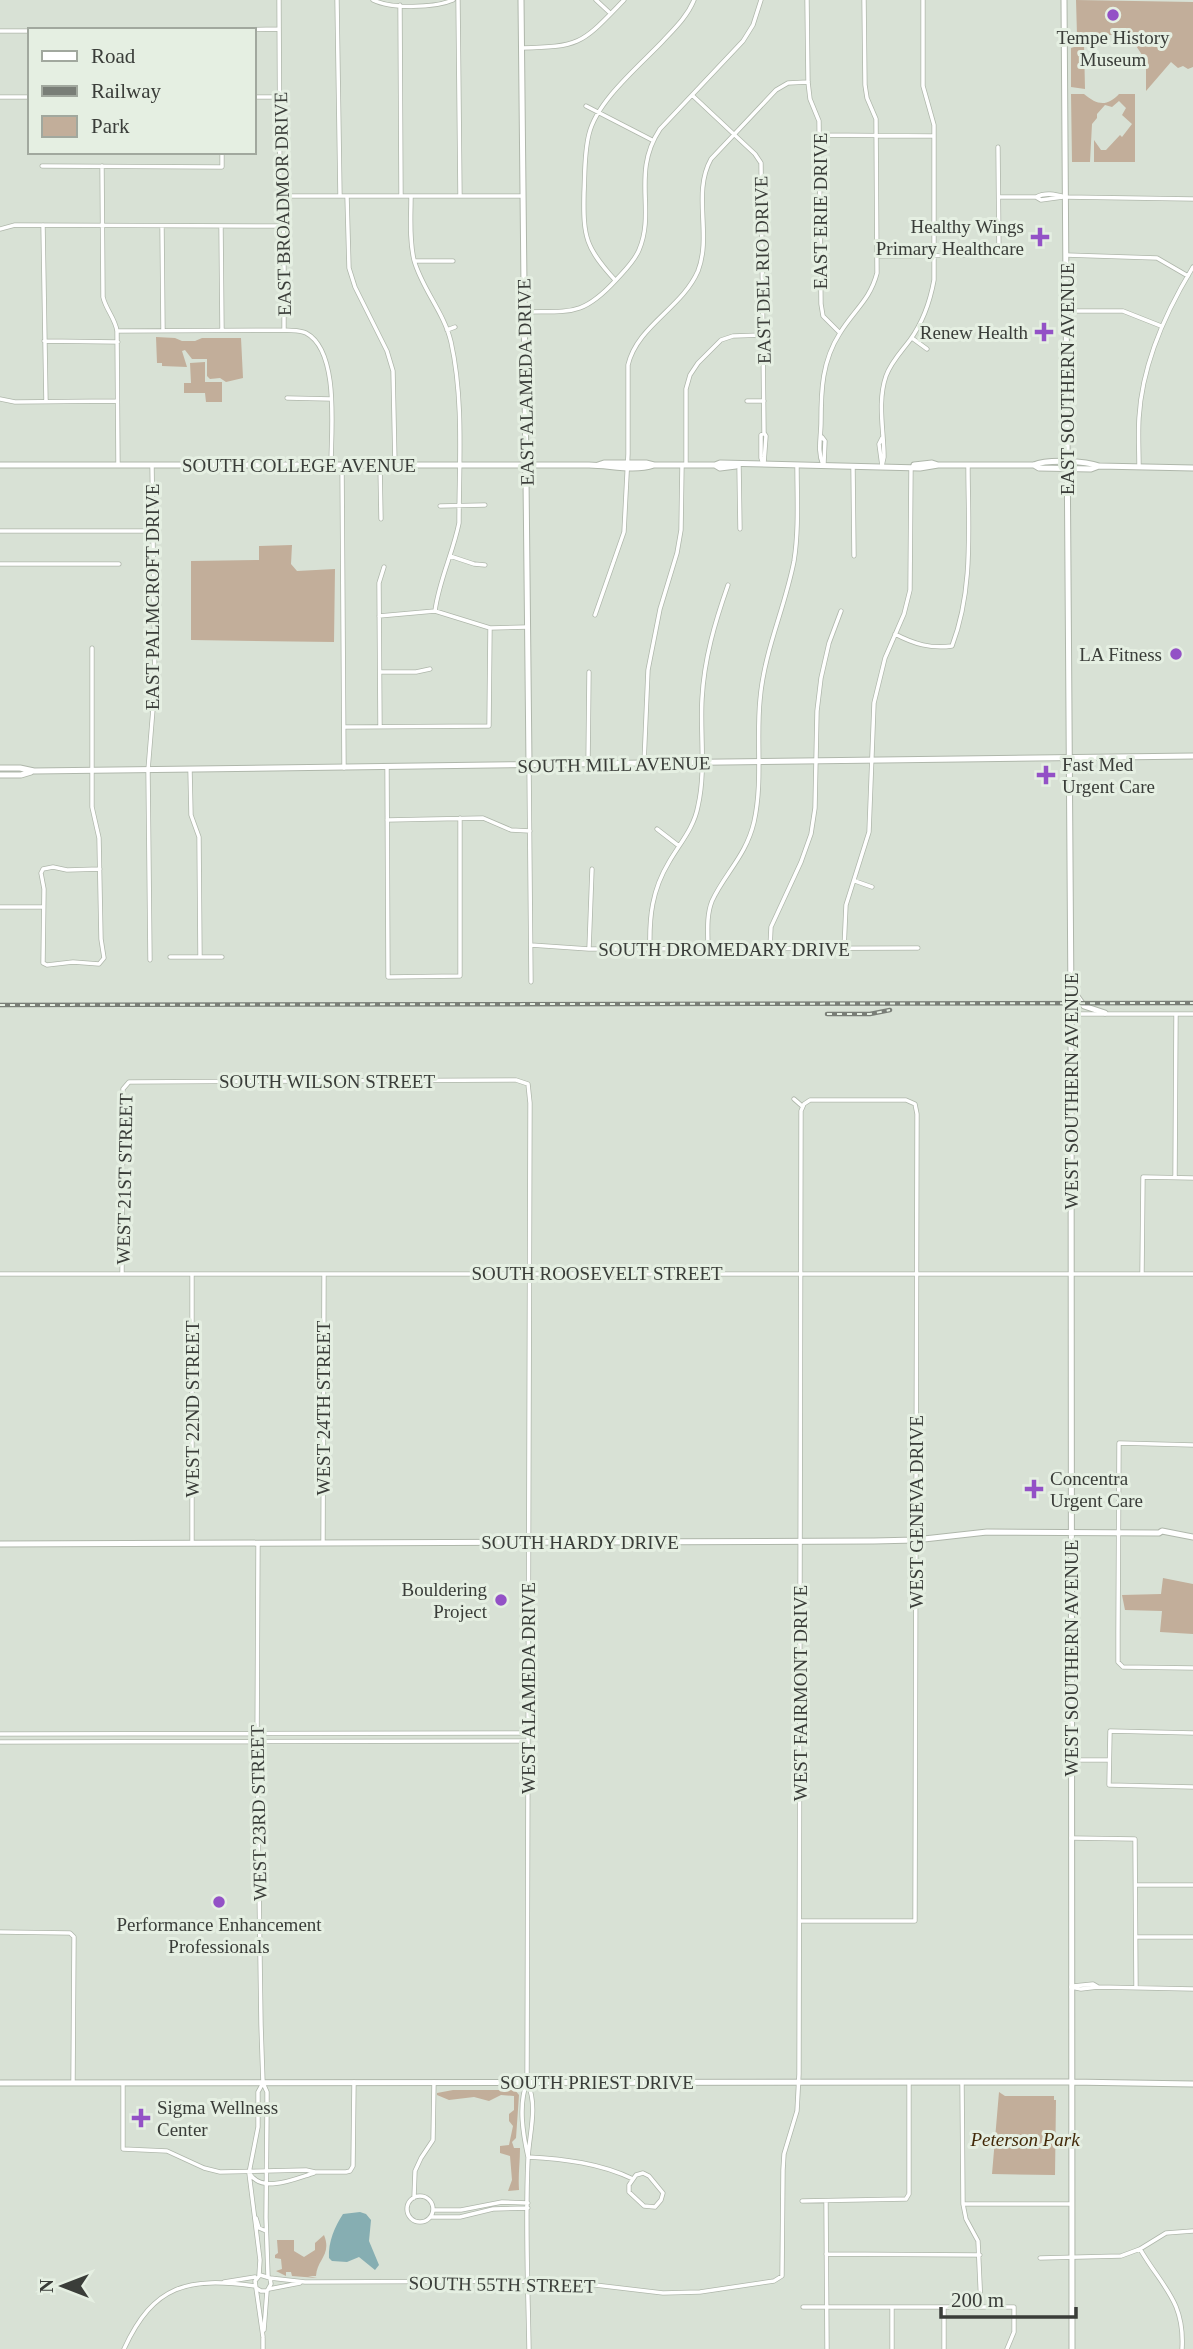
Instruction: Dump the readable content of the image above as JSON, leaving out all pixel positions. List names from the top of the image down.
{
  "streets": {
    "main road": [
      "EAST SOUTHERN AVENUE",
      "EAST ALAMEDA DRIVE",
      "SOUTH COLLEGE AVENUE",
      "SOUTH MILL AVENUE",
      "WEST SOUTHERN AVENUE",
      "SOUTH HARDY DRIVE",
      "SOUTH PRIEST DRIVE"
    ],
    "street": [
      "EAST BROADMOR DRIVE",
      "EAST ERIE DRIVE",
      "EAST DEL RIO DRIVE",
      "EAST PALMCROFT DRIVE",
      "SOUTH DROMEDARY DRIVE",
      "SOUTH WILSON STREET",
      "WEST 21ST STREET",
      "SOUTH ROOSEVELT STREET",
      "WEST 24TH STREET",
      "WEST 22ND STREET",
      "WEST GENEVA DRIVE",
      "WEST ALAMEDA DRIVE",
      "WEST FAIRMONT DRIVE",
      "WEST 23RD STREET",
      "SOUTH 55TH STREET"
    ]
  },
  "crossings": [
    ["EAST BROADMOR DRIVE", "SOUTH COLLEGE AVENUE"],
    ["EAST DEL RIO DRIVE", "SOUTH COLLEGE AVENUE"],
    ["EAST SOUTHERN AVENUE", "SOUTH COLLEGE AVENUE"],
    ["EAST SOUTHERN AVENUE", "SOUTH MILL AVENUE"],
    ["EAST SOUTHERN AVENUE", "WEST SOUTHERN AVENUE"],
    ["EAST ALAMEDA DRIVE", "SOUTH COLLEGE AVENUE"],
    ["EAST ALAMEDA DRIVE", "SOUTH MILL AVENUE"],
    ["SOUTH COLLEGE AVENUE", "EAST PALMCROFT DRIVE"],
    ["EAST PALMCROFT DRIVE", "SOUTH MILL AVENUE"],
    ["SOUTH MILL AVENUE", "WEST SOUTHERN AVENUE"],
    ["SOUTH WILSON STREET", "WEST 21ST STREET"],
    ["SOUTH WILSON STREET", "WEST ALAMEDA DRIVE"],
    ["WEST SOUTHERN AVENUE", "SOUTH ROOSEVELT STREET"],
    ["WEST SOUTHERN AVENUE", "SOUTH HARDY DRIVE"],
    ["WEST SOUTHERN AVENUE", "SOUTH PRIEST DRIVE"],
    ["WEST 21ST STREET", "SOUTH ROOSEVELT STREET"],
    ["SOUTH ROOSEVELT STREET", "WEST 24TH STREET"],
    ["SOUTH ROOSEVELT STREET", "WEST 22ND STREET"],
    ["SOUTH ROOSEVELT STREET", "WEST GENEVA DRIVE"],
    ["SOUTH ROOSEVELT STREET", "WEST ALAMEDA DRIVE"],
    ["SOUTH ROOSEVELT STREET", "WEST FAIRMONT DRIVE"],
    ["WEST 24TH STREET", "SOUTH HARDY DRIVE"],
    ["WEST 22ND STREET", "SOUTH HARDY DRIVE"],
    ["WEST GENEVA DRIVE", "SOUTH HARDY DRIVE"],
    ["WEST GENEVA DRIVE", "WEST FAIRMONT DRIVE"],
    ["SOUTH HARDY DRIVE", "WEST ALAMEDA DRIVE"],
    ["SOUTH HARDY DRIVE", "WEST FAIRMONT DRIVE"],
    ["SOUTH HARDY DRIVE", "WEST 23RD STREET"],
    ["WEST ALAMEDA DRIVE", "SOUTH PRIEST DRIVE"],
    ["WEST ALAMEDA DRIVE", "SOUTH 55TH STREET"],
    ["WEST FAIRMONT DRIVE", "SOUTH PRIEST DRIVE"],
    ["WEST FAIRMONT DRIVE", "SOUTH 55TH STREET"],
    ["WEST 23RD STREET", "SOUTH PRIEST DRIVE"]
  ],
  "parks": ["Peterson Park"],
  "places": {
    "other": [
      "Tempe History Museum",
      "LA Fitness",
      "Bouldering Project",
      "Performance Enhancement Professionals"
    ],
    "health": [
      "Healthy Wings Primary Healthcare",
      "Renew Health",
      "Fast Med Urgent Care",
      "Concentra Urgent Care",
      "Sigma Wellness Center"
    ]
  },
  "legend": ["Road", "Railway", "Park"],
  "scale_bar": "200 m",
  "north": "left"
}
